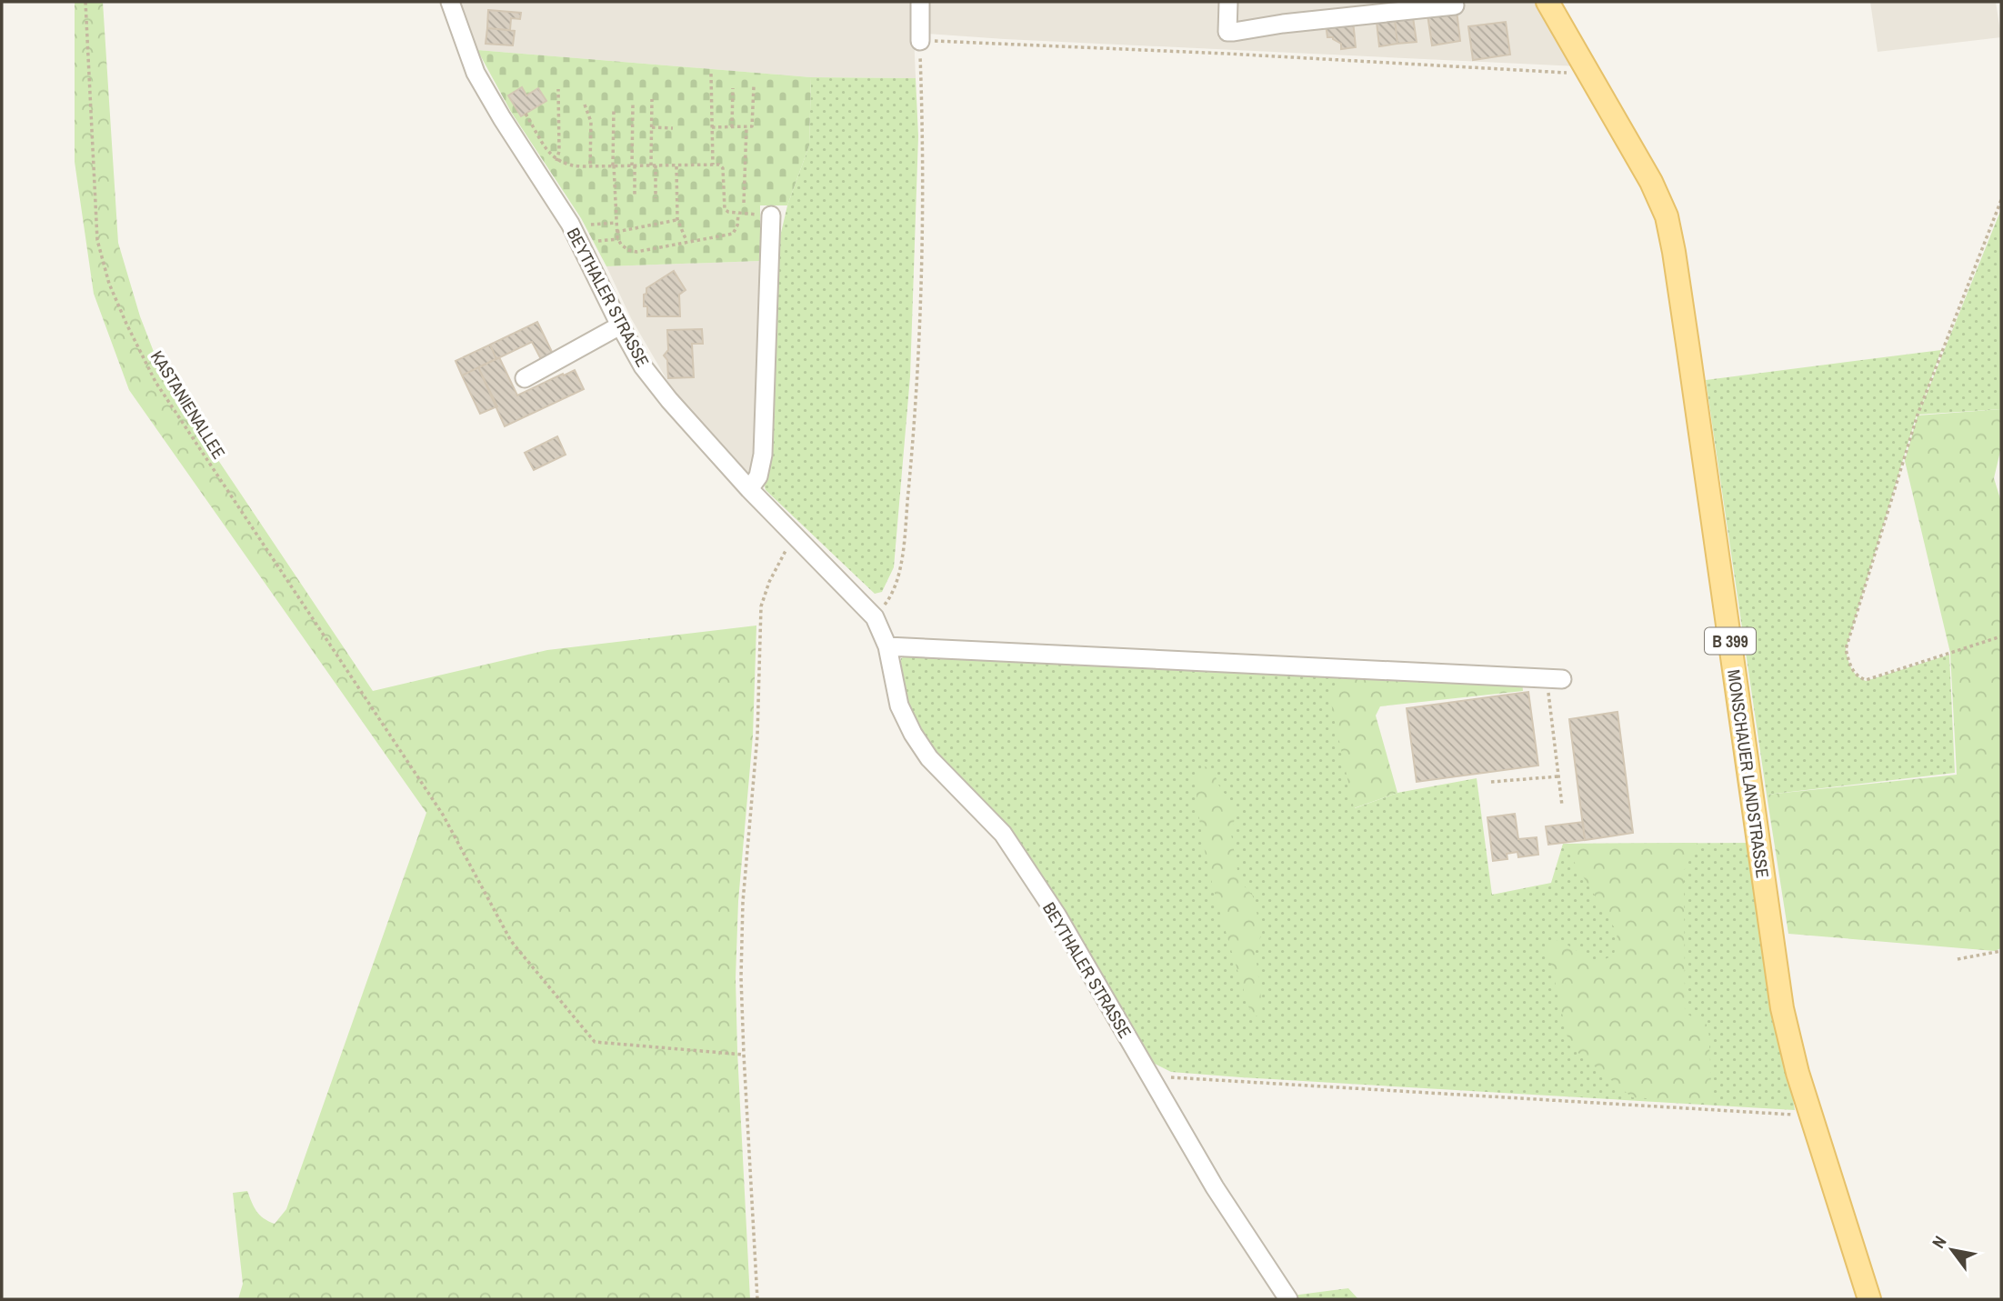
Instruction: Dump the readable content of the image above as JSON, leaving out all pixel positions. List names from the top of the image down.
{
  "streets": {
    "main road": ["B 399", "MONSCHAUER LANDSTRASSE"],
    "street": ["BEYTHALER STRASSE"],
    "path": ["KASTANIENALLEE"]
  },
  "north": "top left"
}
